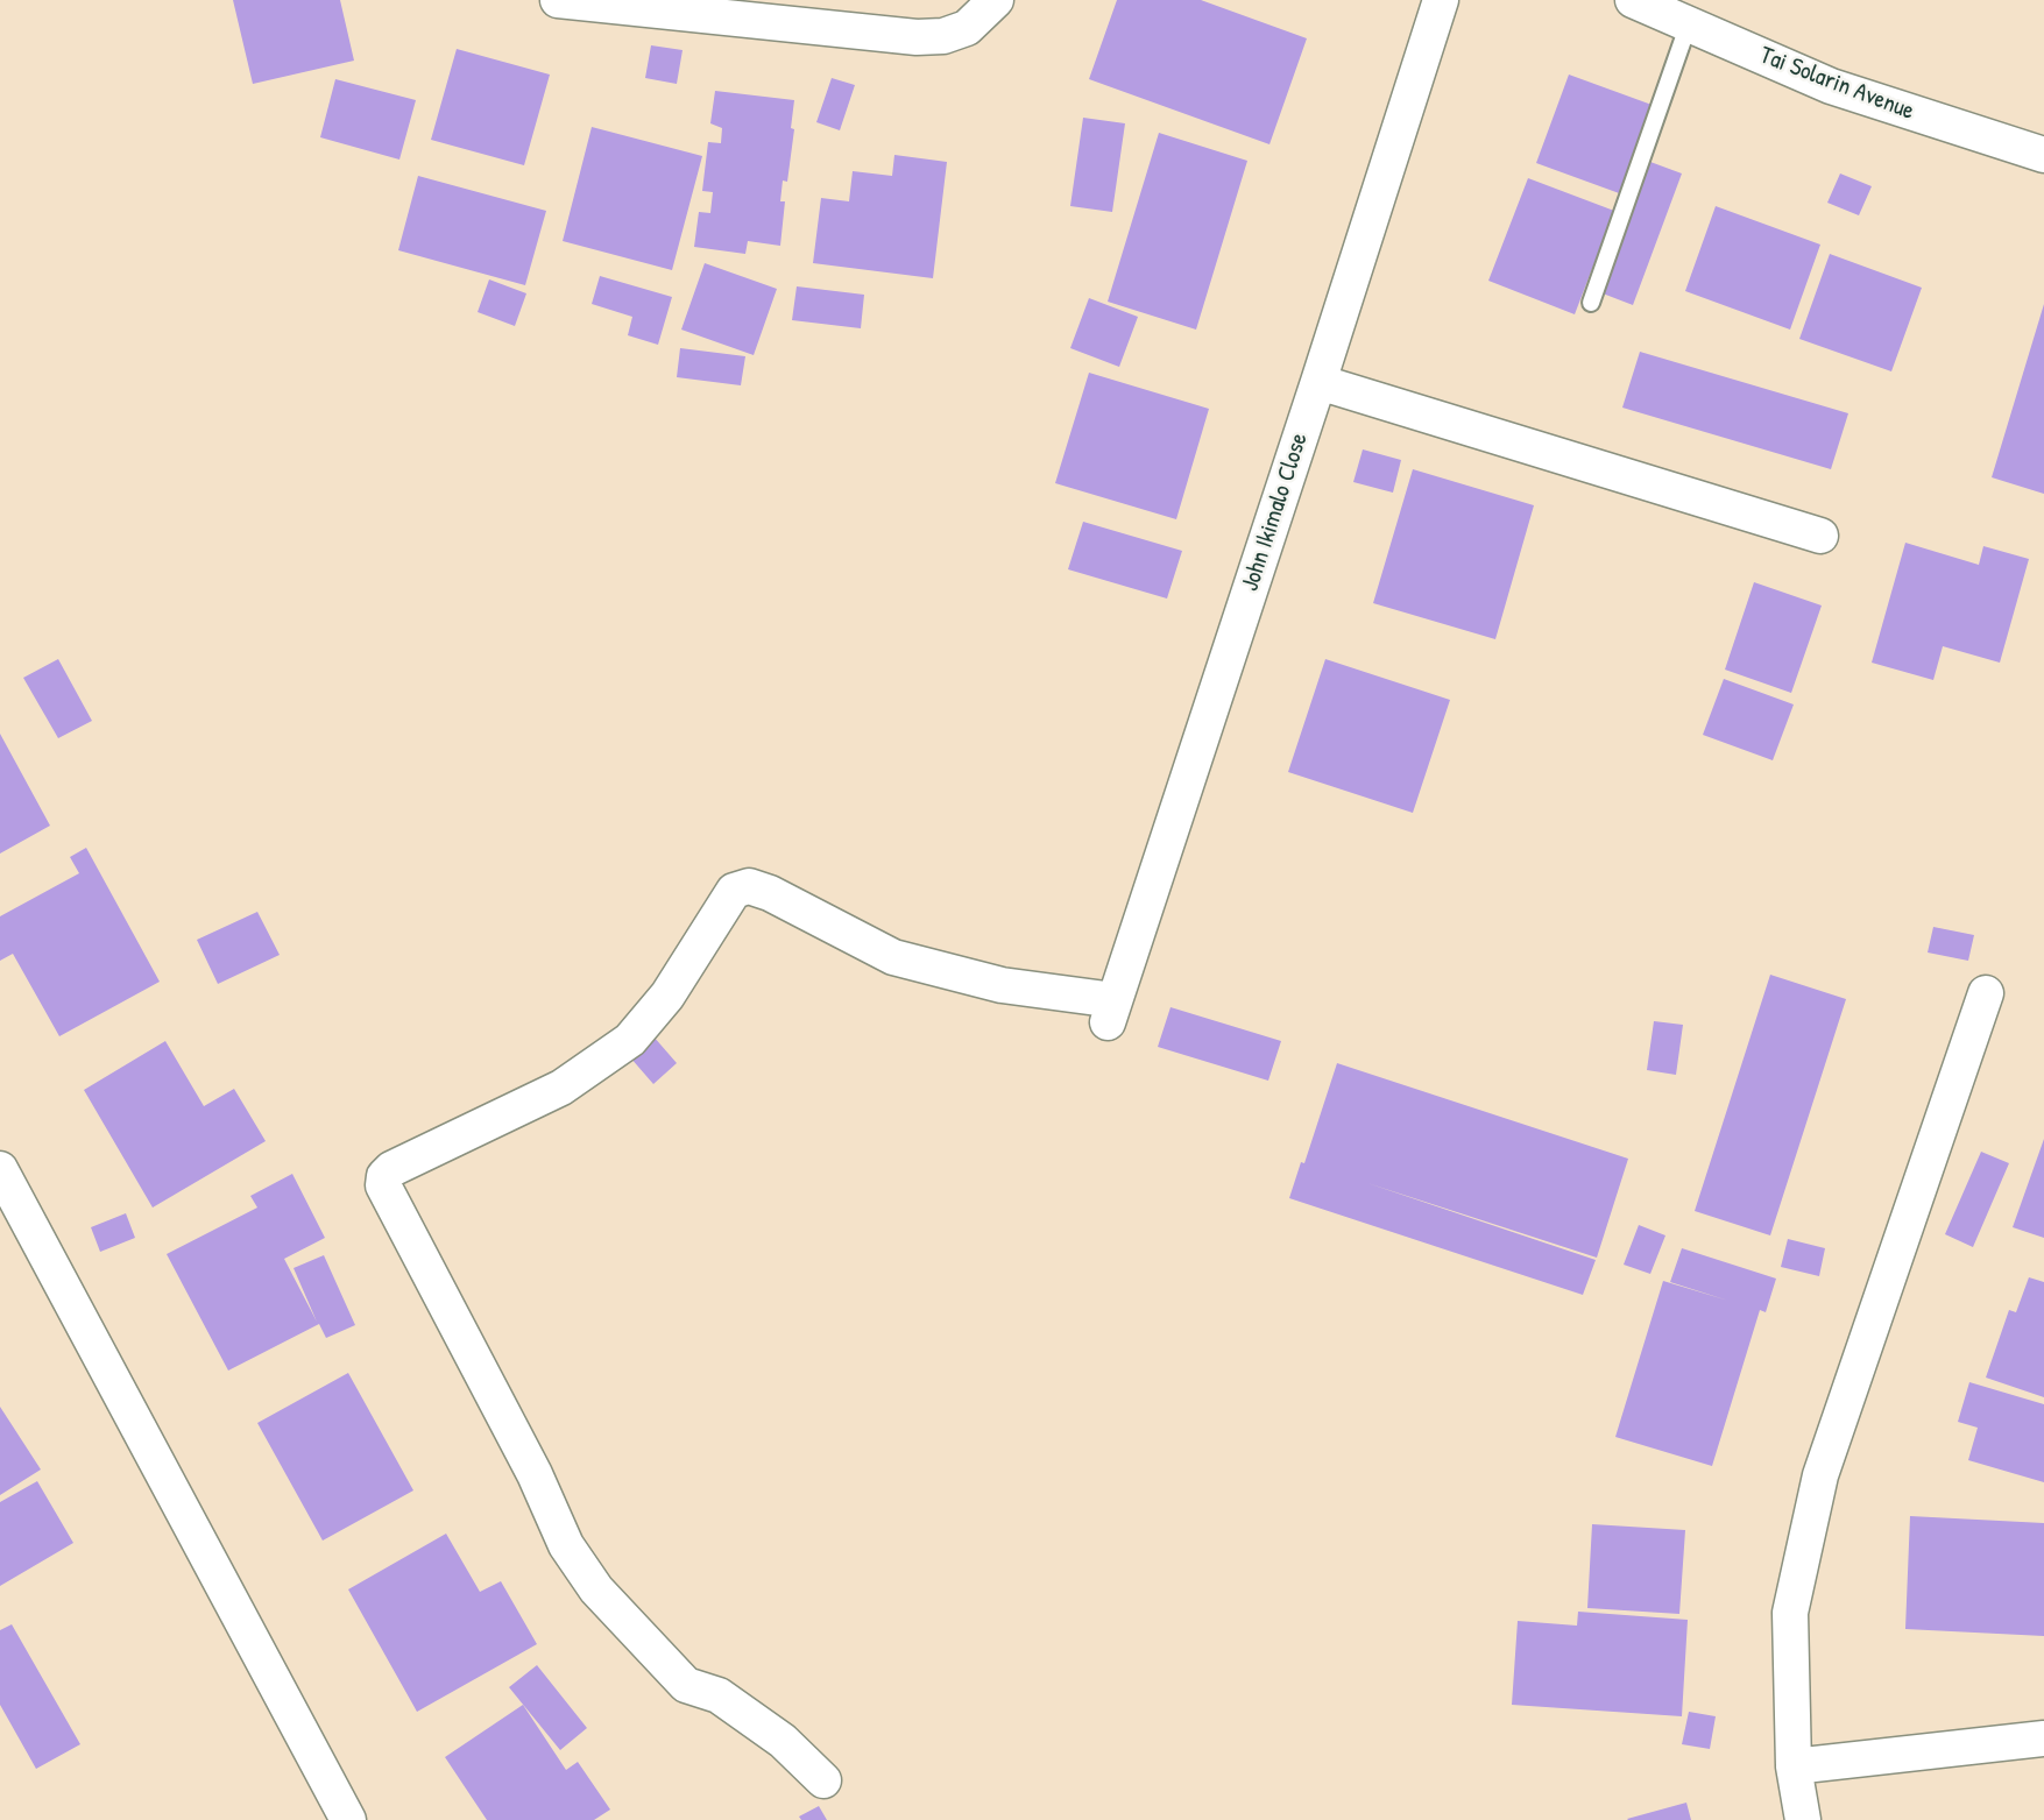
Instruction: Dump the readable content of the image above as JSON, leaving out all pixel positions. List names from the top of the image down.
{
  "streets": {
    "street": ["Tai Solarin Avenue", "John Ikimalo Close"]
  }
}
